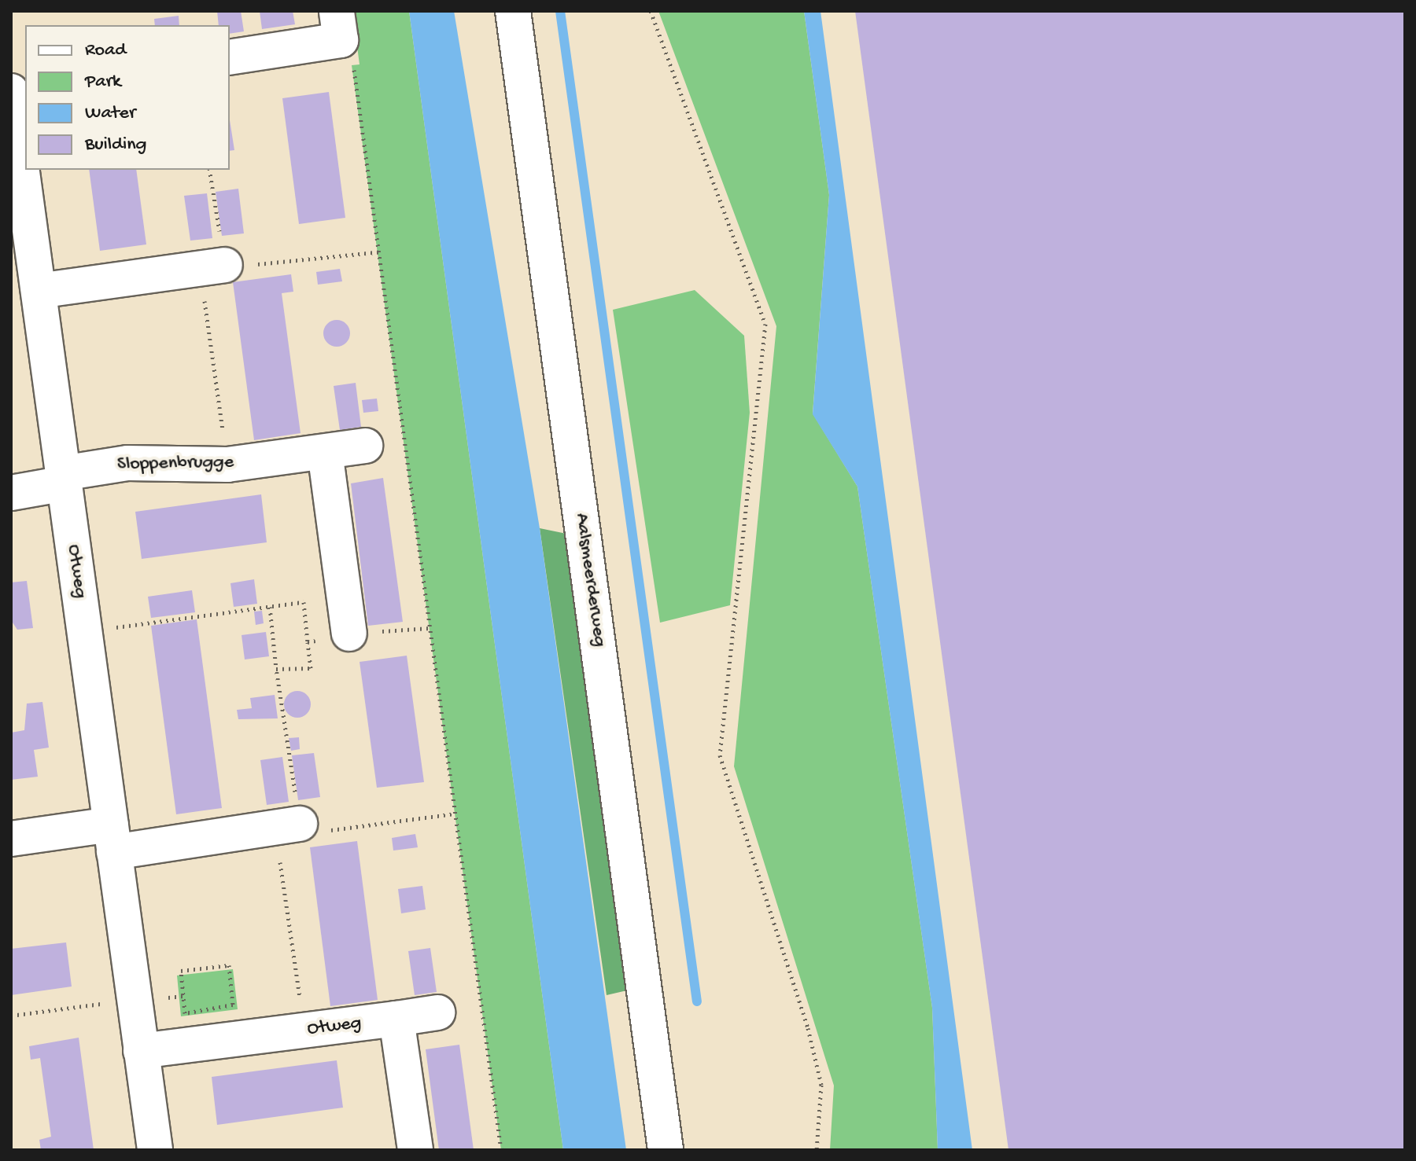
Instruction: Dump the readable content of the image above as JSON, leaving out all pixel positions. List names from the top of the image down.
{
  "streets": {
    "street": ["Sloppenbrugge", "Otweg", "Aalsmeerderweg"]
  },
  "crossings": [
    ["Sloppenbrugge", "Otweg"]
  ],
  "legend": [
    "Road",
    "Park",
    "Water",
    "Building"
  ]
}
